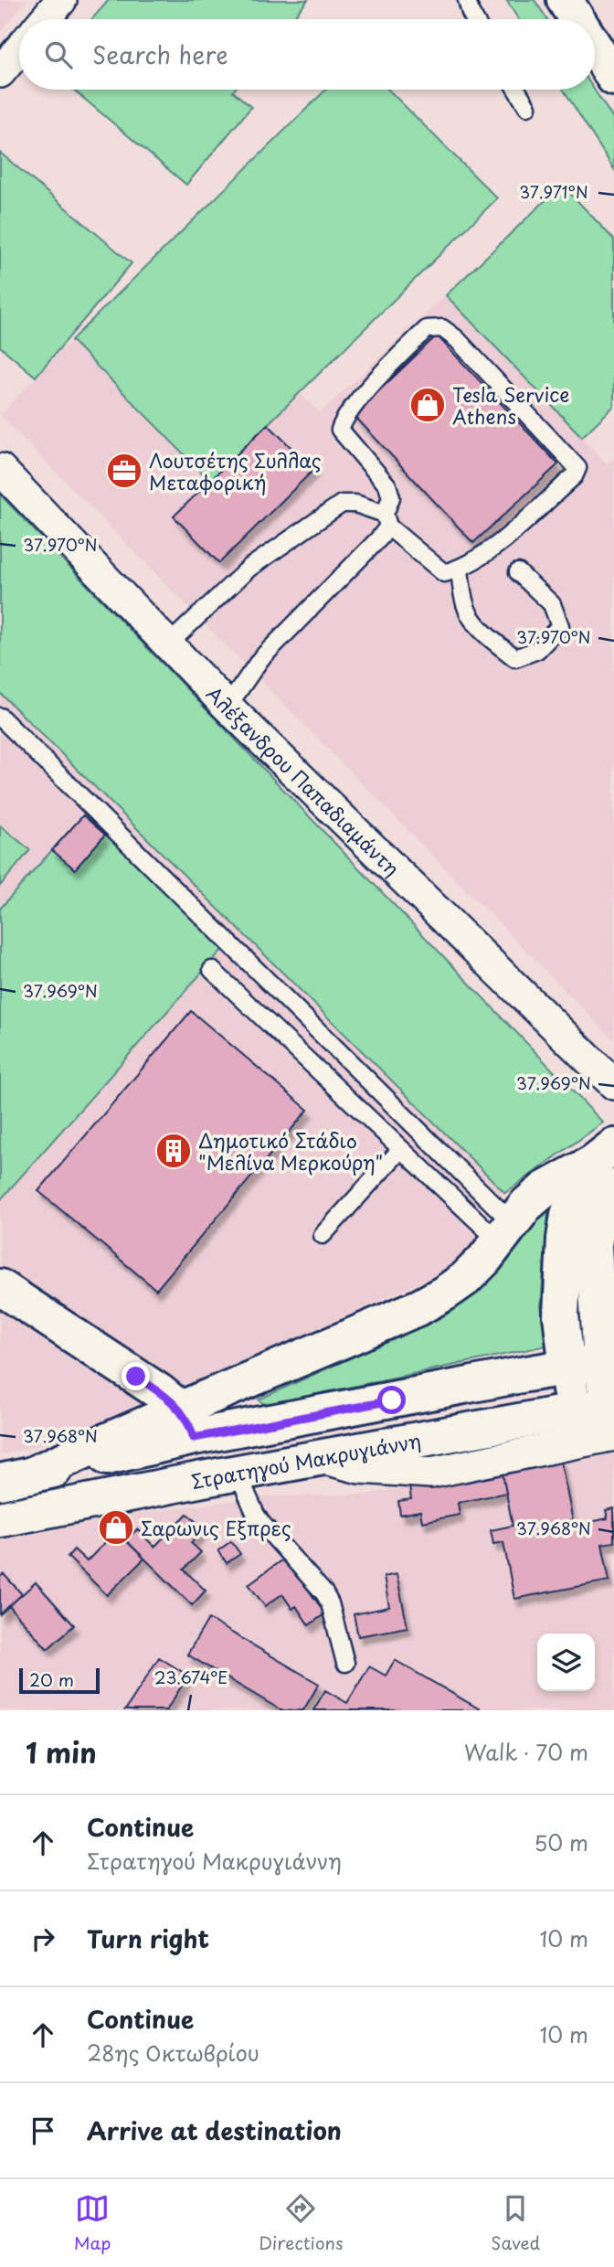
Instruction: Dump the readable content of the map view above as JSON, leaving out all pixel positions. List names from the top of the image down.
{
  "streets": {
    "main road": ["Στρατηγού Μακρυγιάννη"],
    "street": ["Αλέξανδρου Παπαδιαμάντη"]
  },
  "places": {
    "shop": ["Tesla Service Athens", "Σαρωνις Εξπρες"],
    "office": ["Λουτσέτης Συλλας Μεταφορική"],
    "building": ["Δημοτικό Στάδιο \"Μελίνα Μερκούρη\""]
  },
  "scale_bar": "20 m",
  "page": {
    "search": "Search here",
    "scale": "20 m",
    "heading": ["1 min", "Walk · 70 m"],
    "list": [
      ["Continue", "Στρατηγού Μακρυγιάννη", "50 m"],
      ["Turn right", "10 m"],
      ["Continue", "28ης Οκτωβρίου", "10 m"],
      "Arrive at destination"
    ],
    "nav": ["Map", "Directions", "Saved"]
  },
  "coordinates": [
    "37.971°N",
    "37.970°N",
    "37.969°N",
    "37.968°N",
    "23.674°E"
  ]
}
